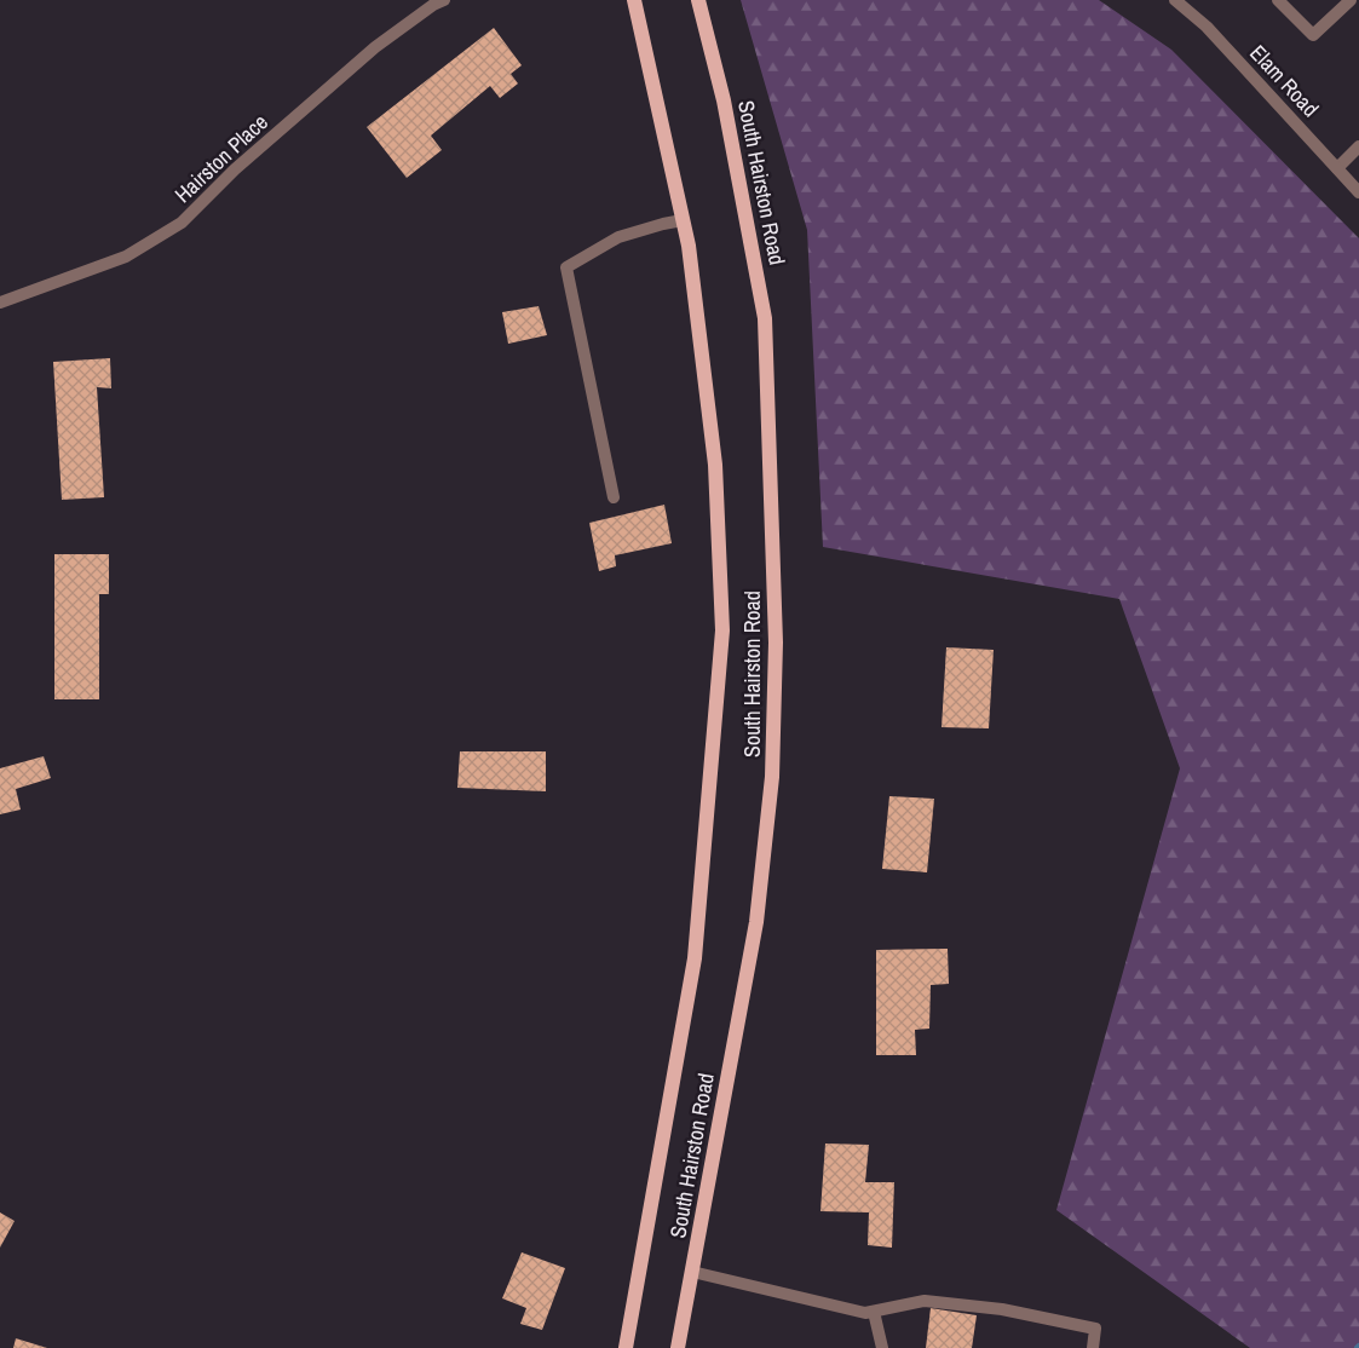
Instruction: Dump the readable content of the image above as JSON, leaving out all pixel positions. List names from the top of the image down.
{
  "streets": {
    "main road": ["South Hairston Road"],
    "street": ["Elam Road", "Hairston Place"]
  }
}
